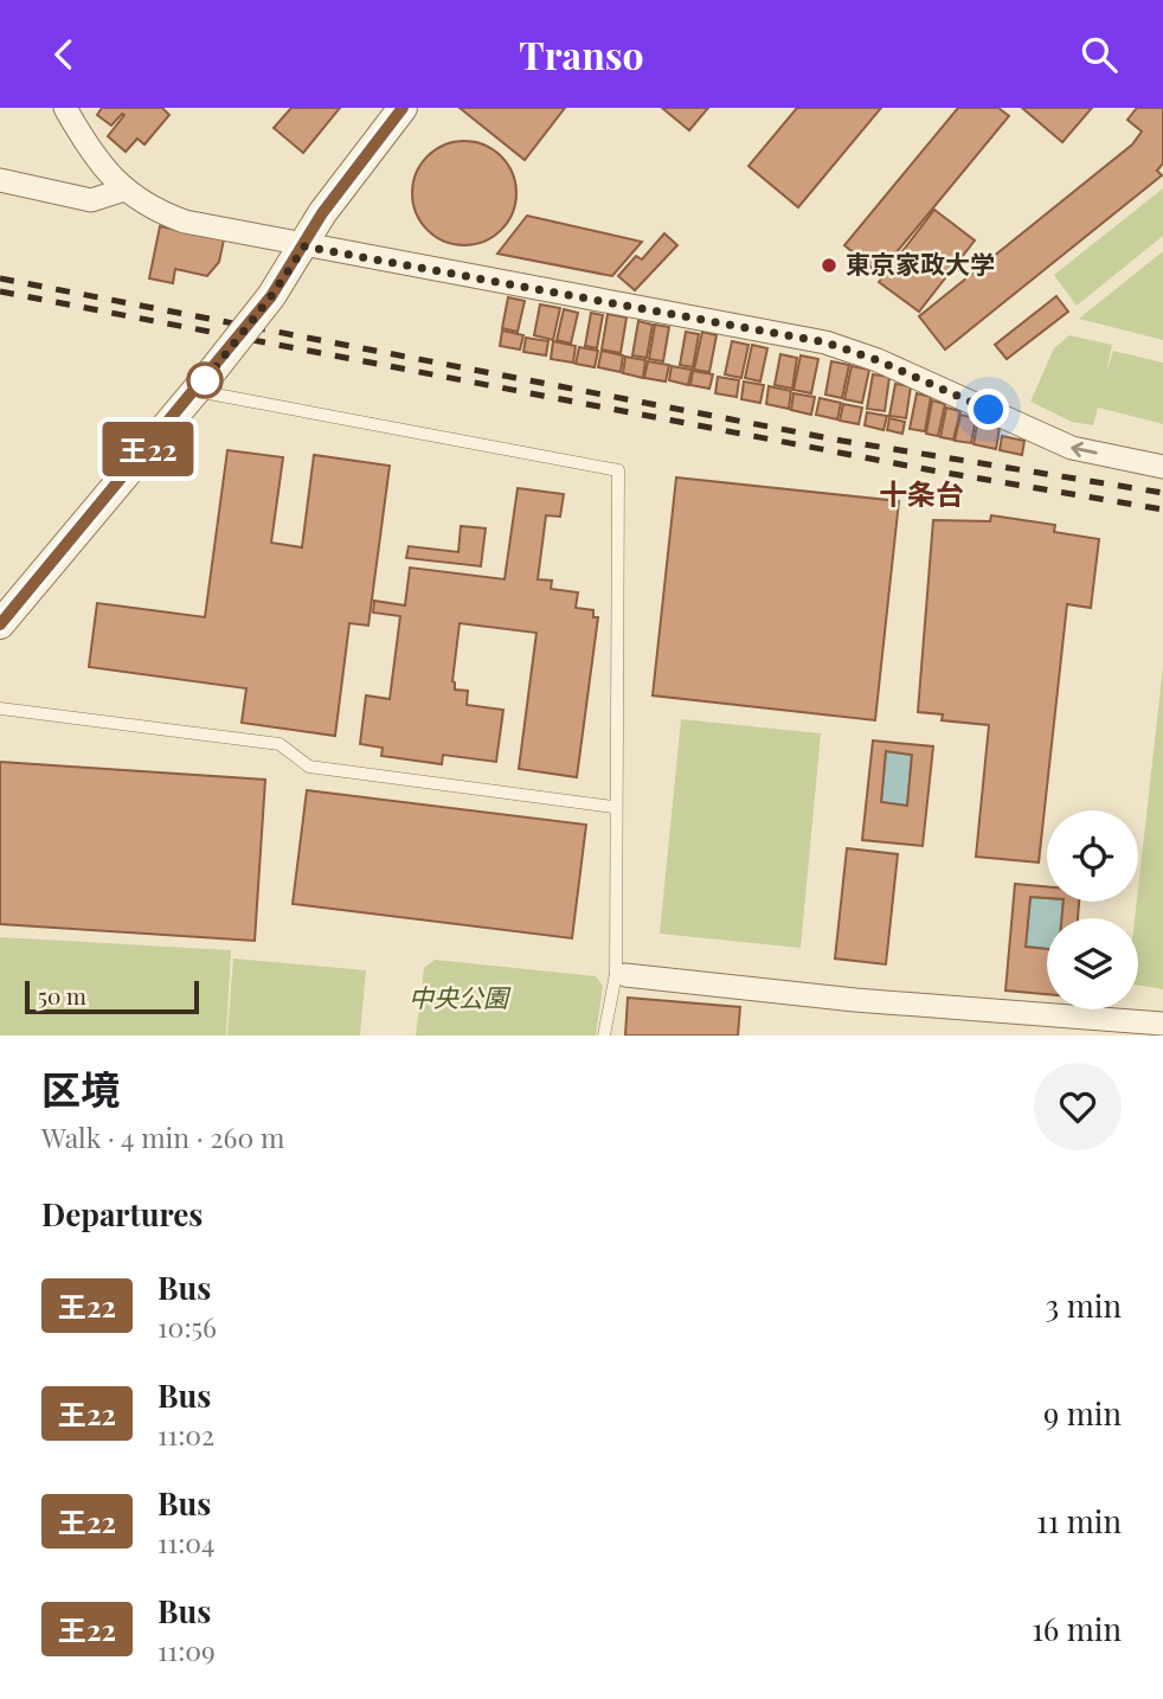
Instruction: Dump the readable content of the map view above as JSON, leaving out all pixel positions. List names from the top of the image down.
{
  "districts": ["十条台"],
  "parks": ["中央公園"],
  "places": ["東京家政大学"],
  "lines": ["bus line 王22"],
  "scale_bar": "50 m",
  "page": {
    "header": "Transo",
    "on_map": "王22",
    "scale": "50 m",
    "heading": [
      ["区境", "Walk · 4 min · 260 m"],
      "Departures"
    ],
    "list": [
      {
        "mark": "王22",
        "name": "Bus",
        "note": "10:56",
        "value": "3 min"
      },
      {
        "mark": "王22",
        "name": "Bus",
        "note": "11:02",
        "value": "9 min"
      },
      {
        "mark": "王22",
        "name": "Bus",
        "note": "11:04",
        "value": "11 min"
      },
      {
        "mark": "王22",
        "name": "Bus",
        "note": "11:09",
        "value": "16 min"
      }
    ]
  }
}
